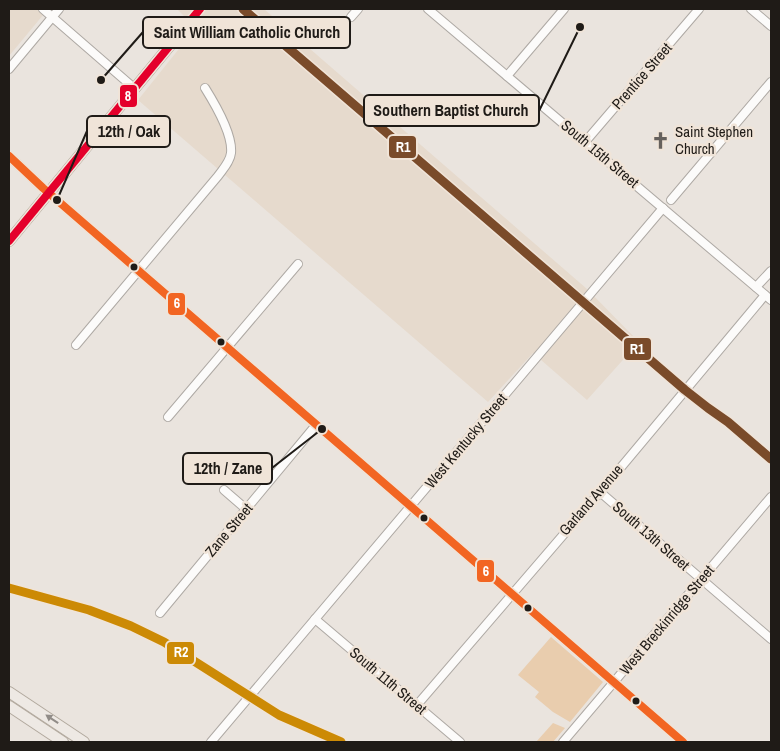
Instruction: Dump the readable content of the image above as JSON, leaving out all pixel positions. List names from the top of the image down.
{
  "streets": {
    "street": [
      "Prentice Street",
      "South 15th Street",
      "West Kentucky Street",
      "Garland Avenue",
      "Zane Street",
      "South 13th Street",
      "West Breckinridge Street",
      "South 11th Street"
    ]
  },
  "crossings": [
    ["Prentice Street", "South 15th Street"],
    ["South 15th Street", "West Kentucky Street"],
    ["South 15th Street", "Garland Avenue"],
    ["West Kentucky Street", "South 11th Street"],
    ["Garland Avenue", "South 13th Street"],
    ["Garland Avenue", "South 11th Street"],
    ["South 13th Street", "West Breckinridge Street"]
  ],
  "places": {
    "other": [
      "Southern Baptist Church",
      "Saint William Catholic Church",
      "12th / Oak",
      "12th / Zane"
    ],
    "church": ["Saint Stephen Church"]
  },
  "lines": [
    "transit line R1",
    "transit line 8",
    "transit line 6",
    "transit line R2"
  ]
}
